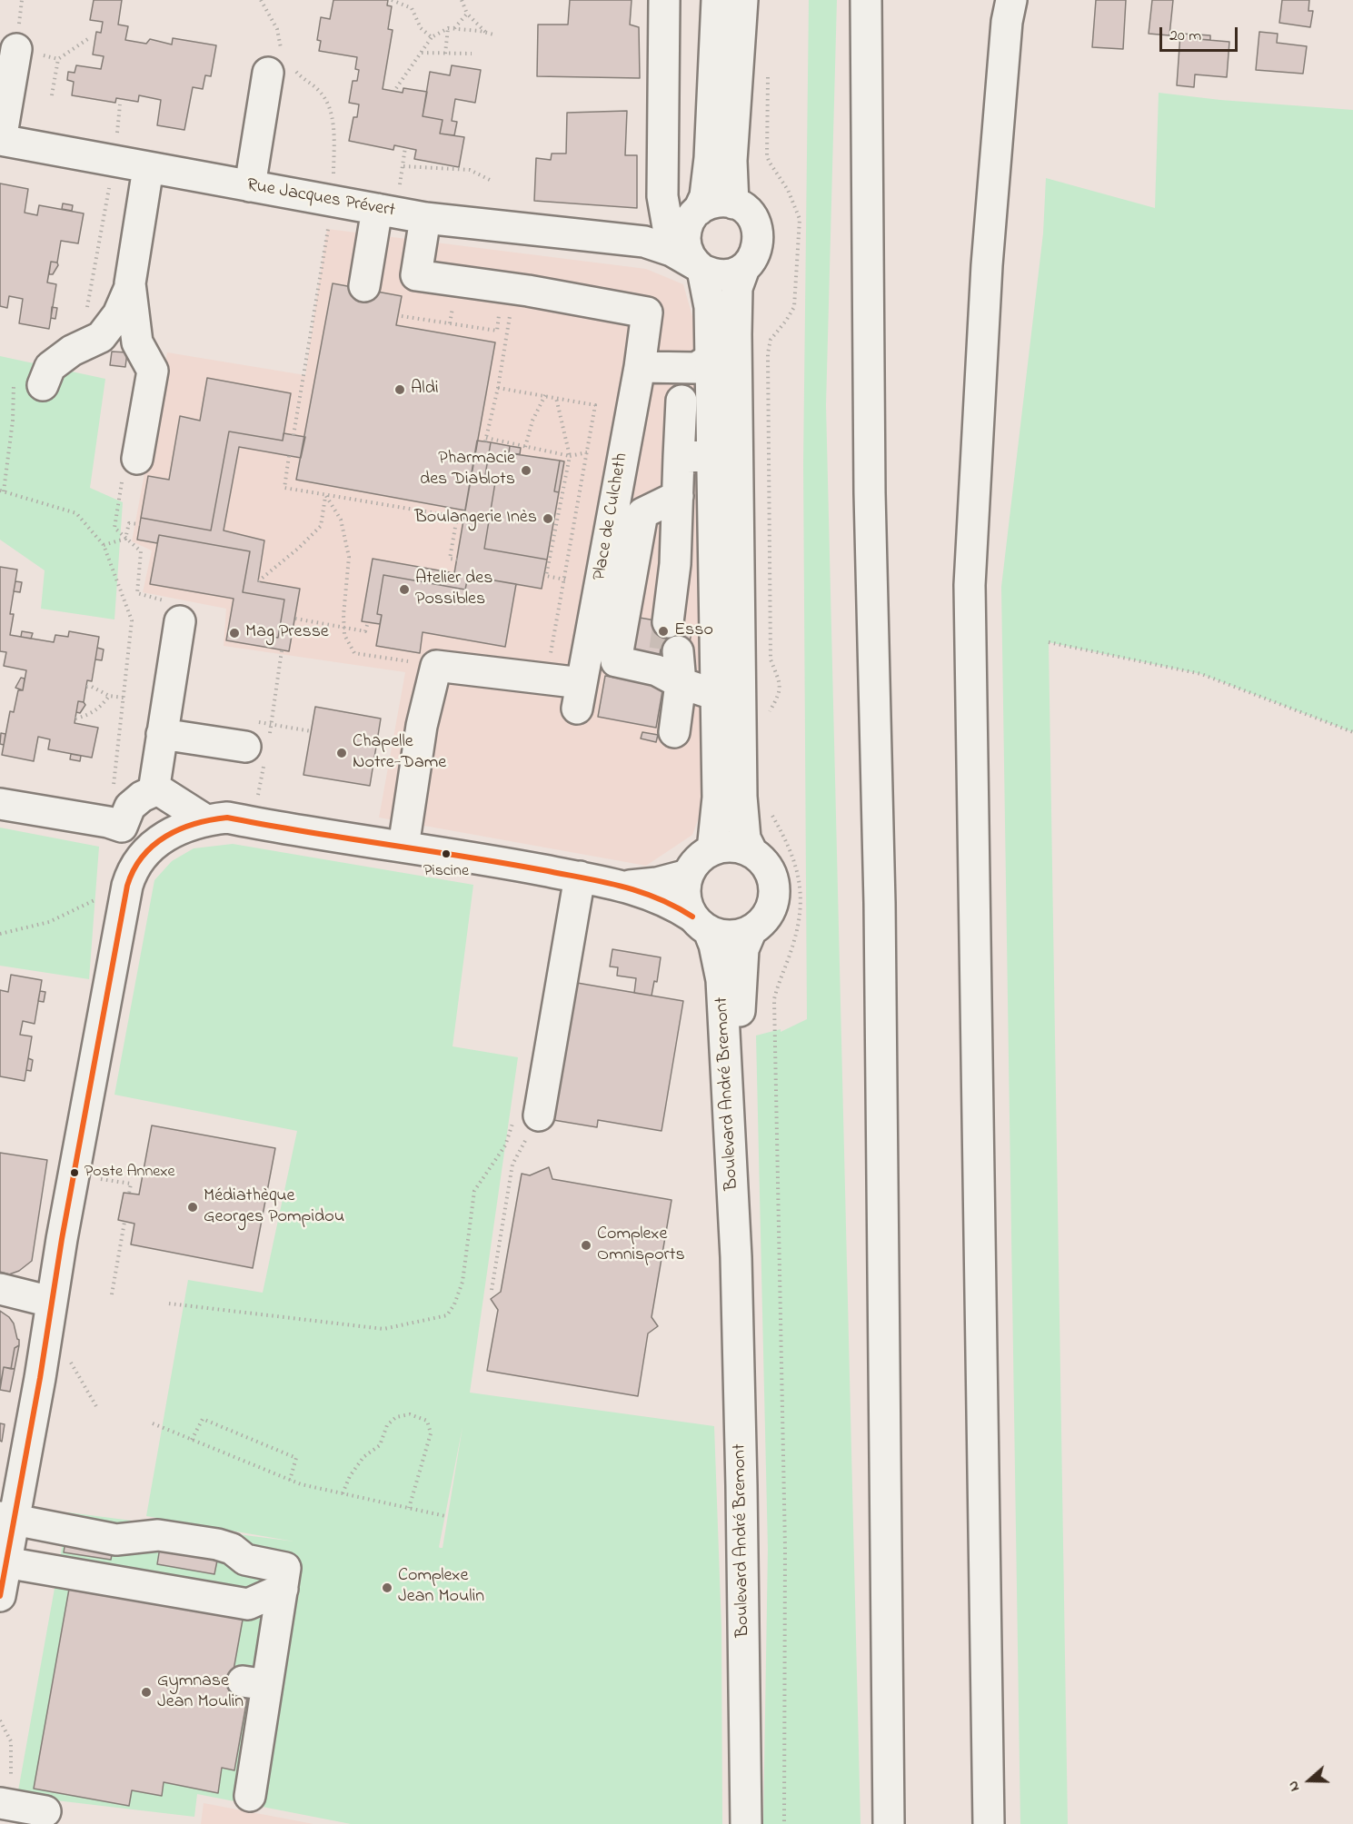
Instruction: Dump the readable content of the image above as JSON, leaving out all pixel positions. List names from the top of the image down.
{
  "streets": {
    "main road": ["Rue Jacques Prévert", "Place de Culcheth", "Boulevard André Bremont"]
  },
  "crossings": [
    ["Rue Jacques Prévert", "Place de Culcheth"]
  ],
  "places": [
    "Aldi",
    "Pharmacie des Diablots",
    "Boulangerie Inès",
    "Atelier des Possibles",
    "Esso",
    "Mag Presse",
    "Chapelle Notre-Dame",
    "Piscine",
    "Poste Annexe",
    "Médiathèque Georges Pompidou",
    "Complexe Omnisports",
    "Complexe Jean Moulin",
    "Gymnase Jean Moulin"
  ],
  "scale_bar": "20 m",
  "north": "left"
}
